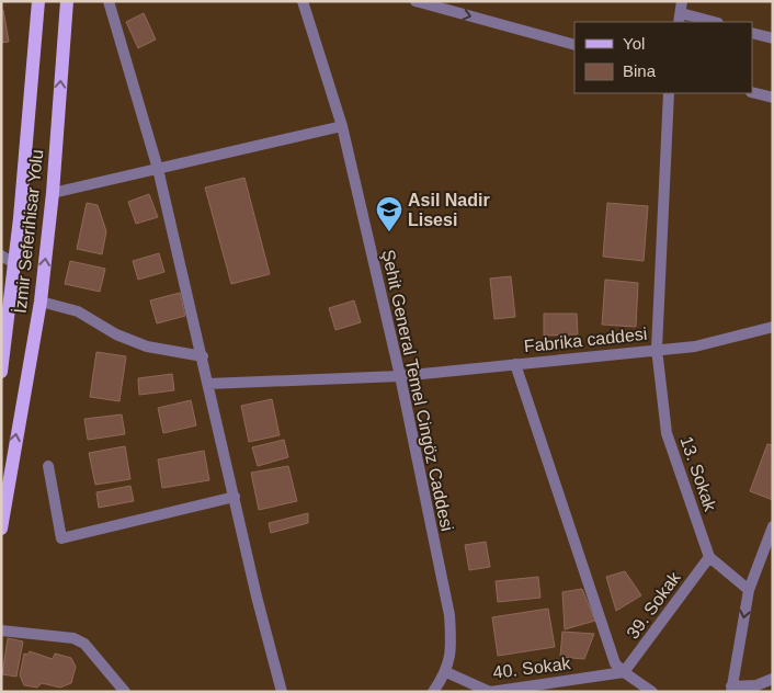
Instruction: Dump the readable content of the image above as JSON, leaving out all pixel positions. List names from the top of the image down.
{
  "streets": {
    "main road": ["İzmir Seferihisar Yolu"],
    "street": [
      "Fabrika caddesi",
      "Şehit General Temel Cingöz Caddesi",
      "13. Sokak",
      "39. Sokak",
      "40. Sokak"
    ]
  },
  "crossings": [
    ["Fabrika caddesi", "Şehit General Temel Cingöz Caddesi"],
    ["Fabrika caddesi", "13. Sokak"],
    ["Şehit General Temel Cingöz Caddesi", "40. Sokak"],
    ["13. Sokak", "39. Sokak"],
    ["39. Sokak", "40. Sokak"]
  ],
  "places": {
    "school or university": ["Asil Nadir Lisesi"]
  },
  "legend": ["Yol", "Bina"]
}
